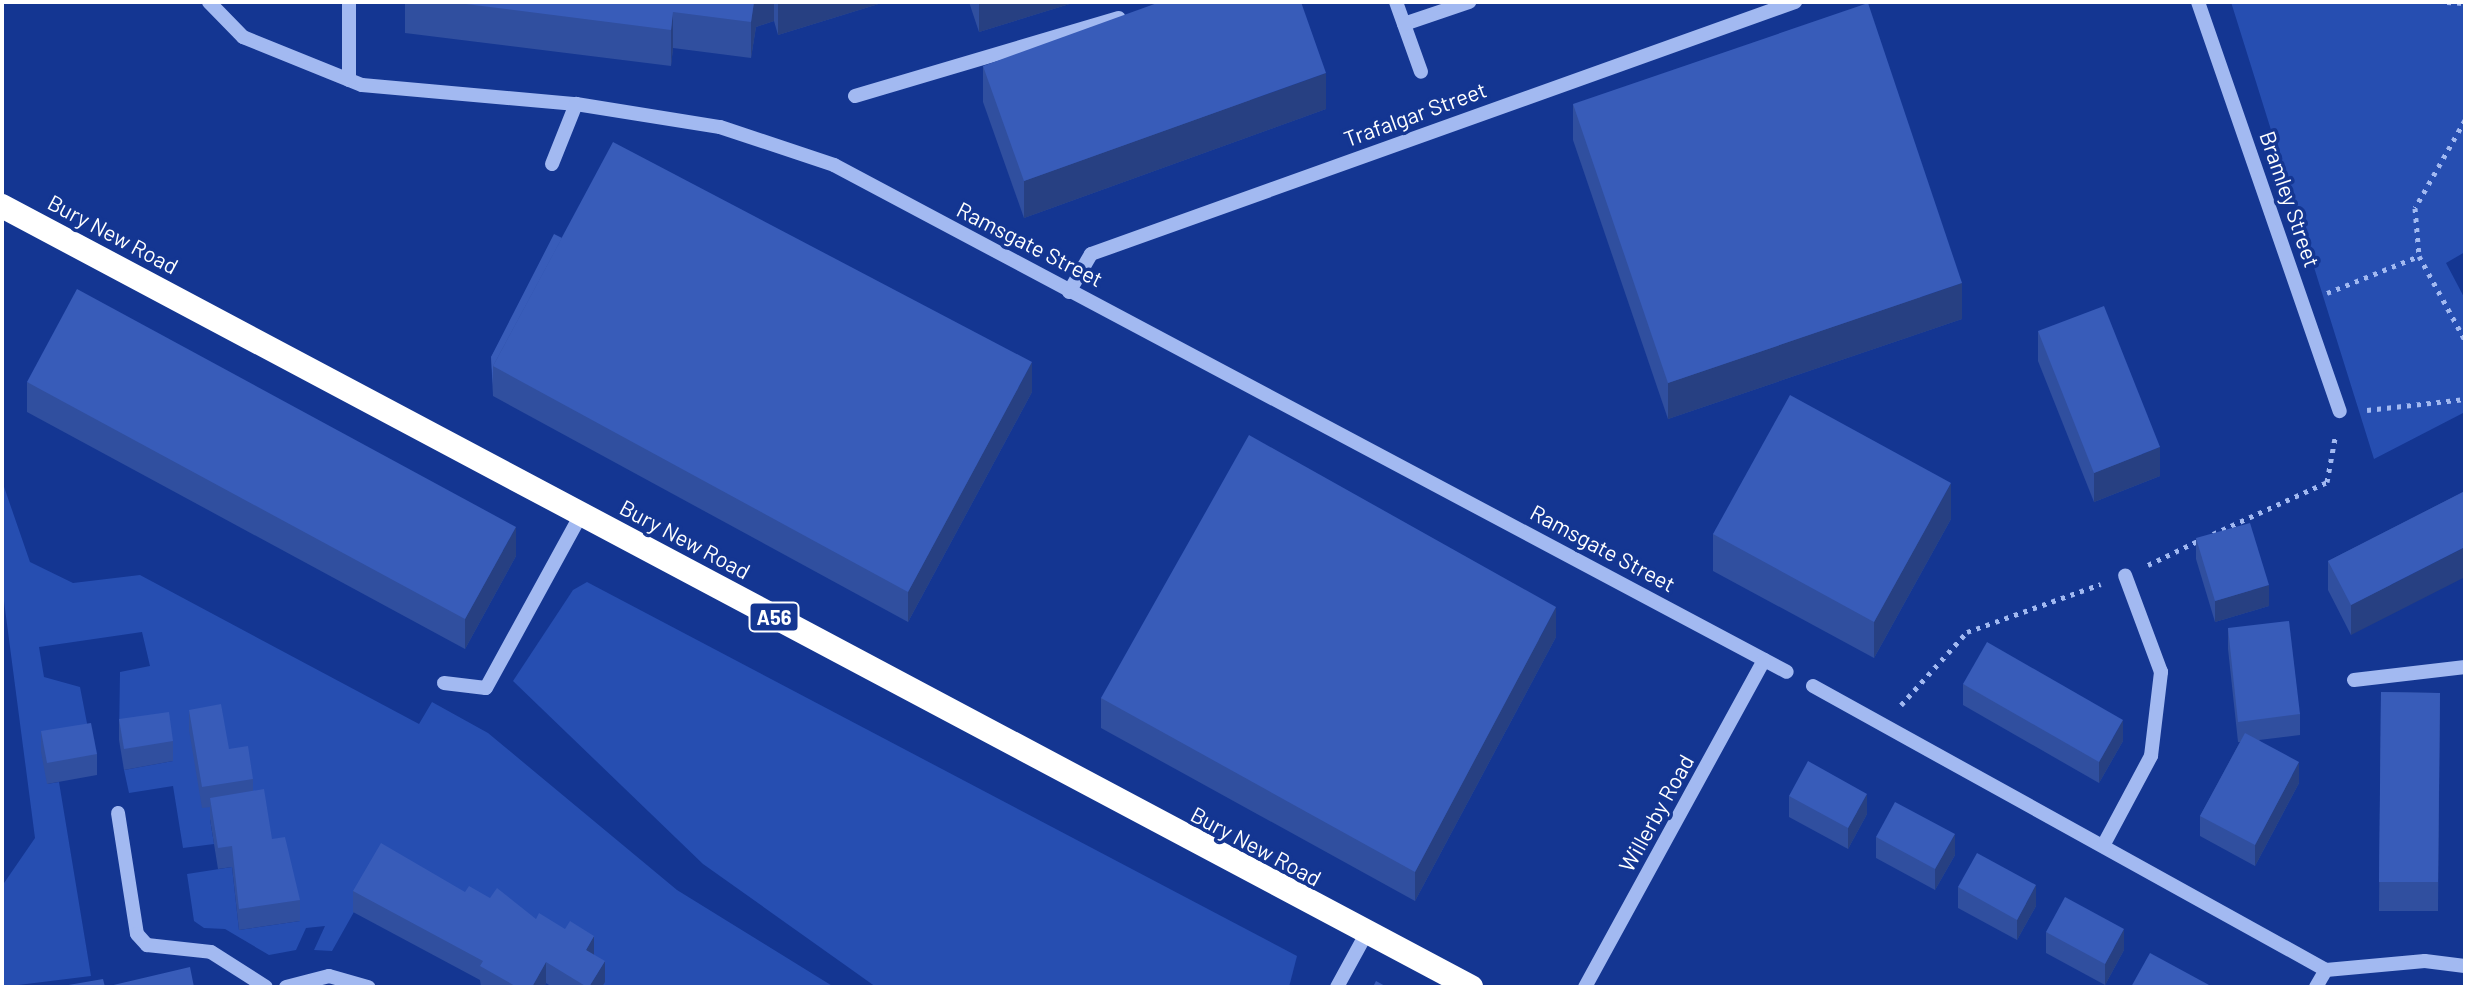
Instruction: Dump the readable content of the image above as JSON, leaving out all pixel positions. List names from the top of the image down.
{
  "streets": {
    "highway": ["Bury New Road", "A56"],
    "street": [
      "Trafalgar Street",
      "Bramley Street",
      "Ramsgate Street",
      "Willerby Road"
    ]
  },
  "crossings": [
    ["Trafalgar Street", "Ramsgate Street"],
    ["Ramsgate Street", "Willerby Road"]
  ]
}
